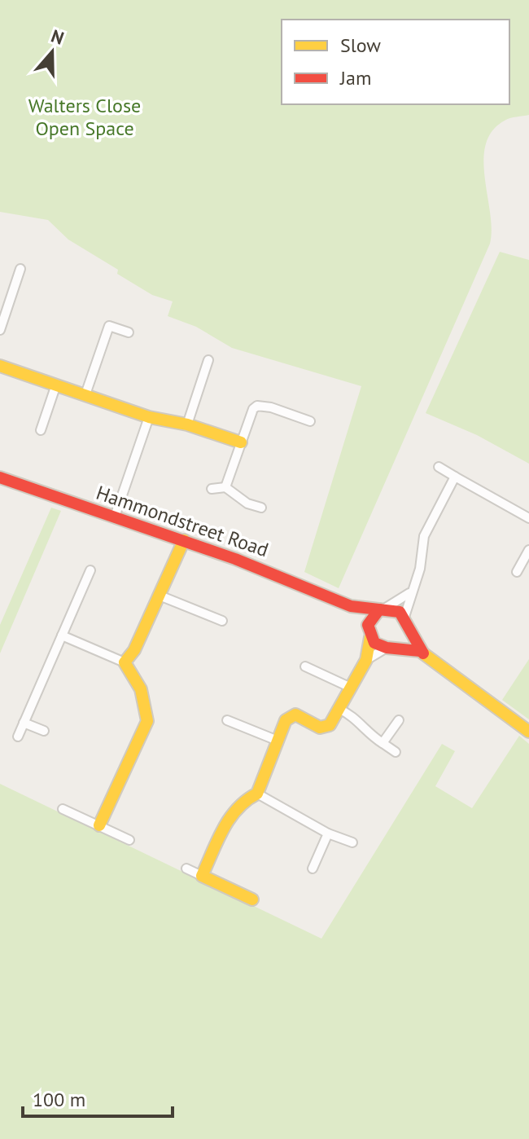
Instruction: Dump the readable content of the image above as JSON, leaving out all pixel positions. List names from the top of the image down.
{
  "streets": {
    "street": ["Hammondstreet Road"]
  },
  "parks": ["Walters Close Open Space"],
  "legend": ["Slow", "Jam"],
  "scale_bar": "100 m",
  "north": "top"
}
